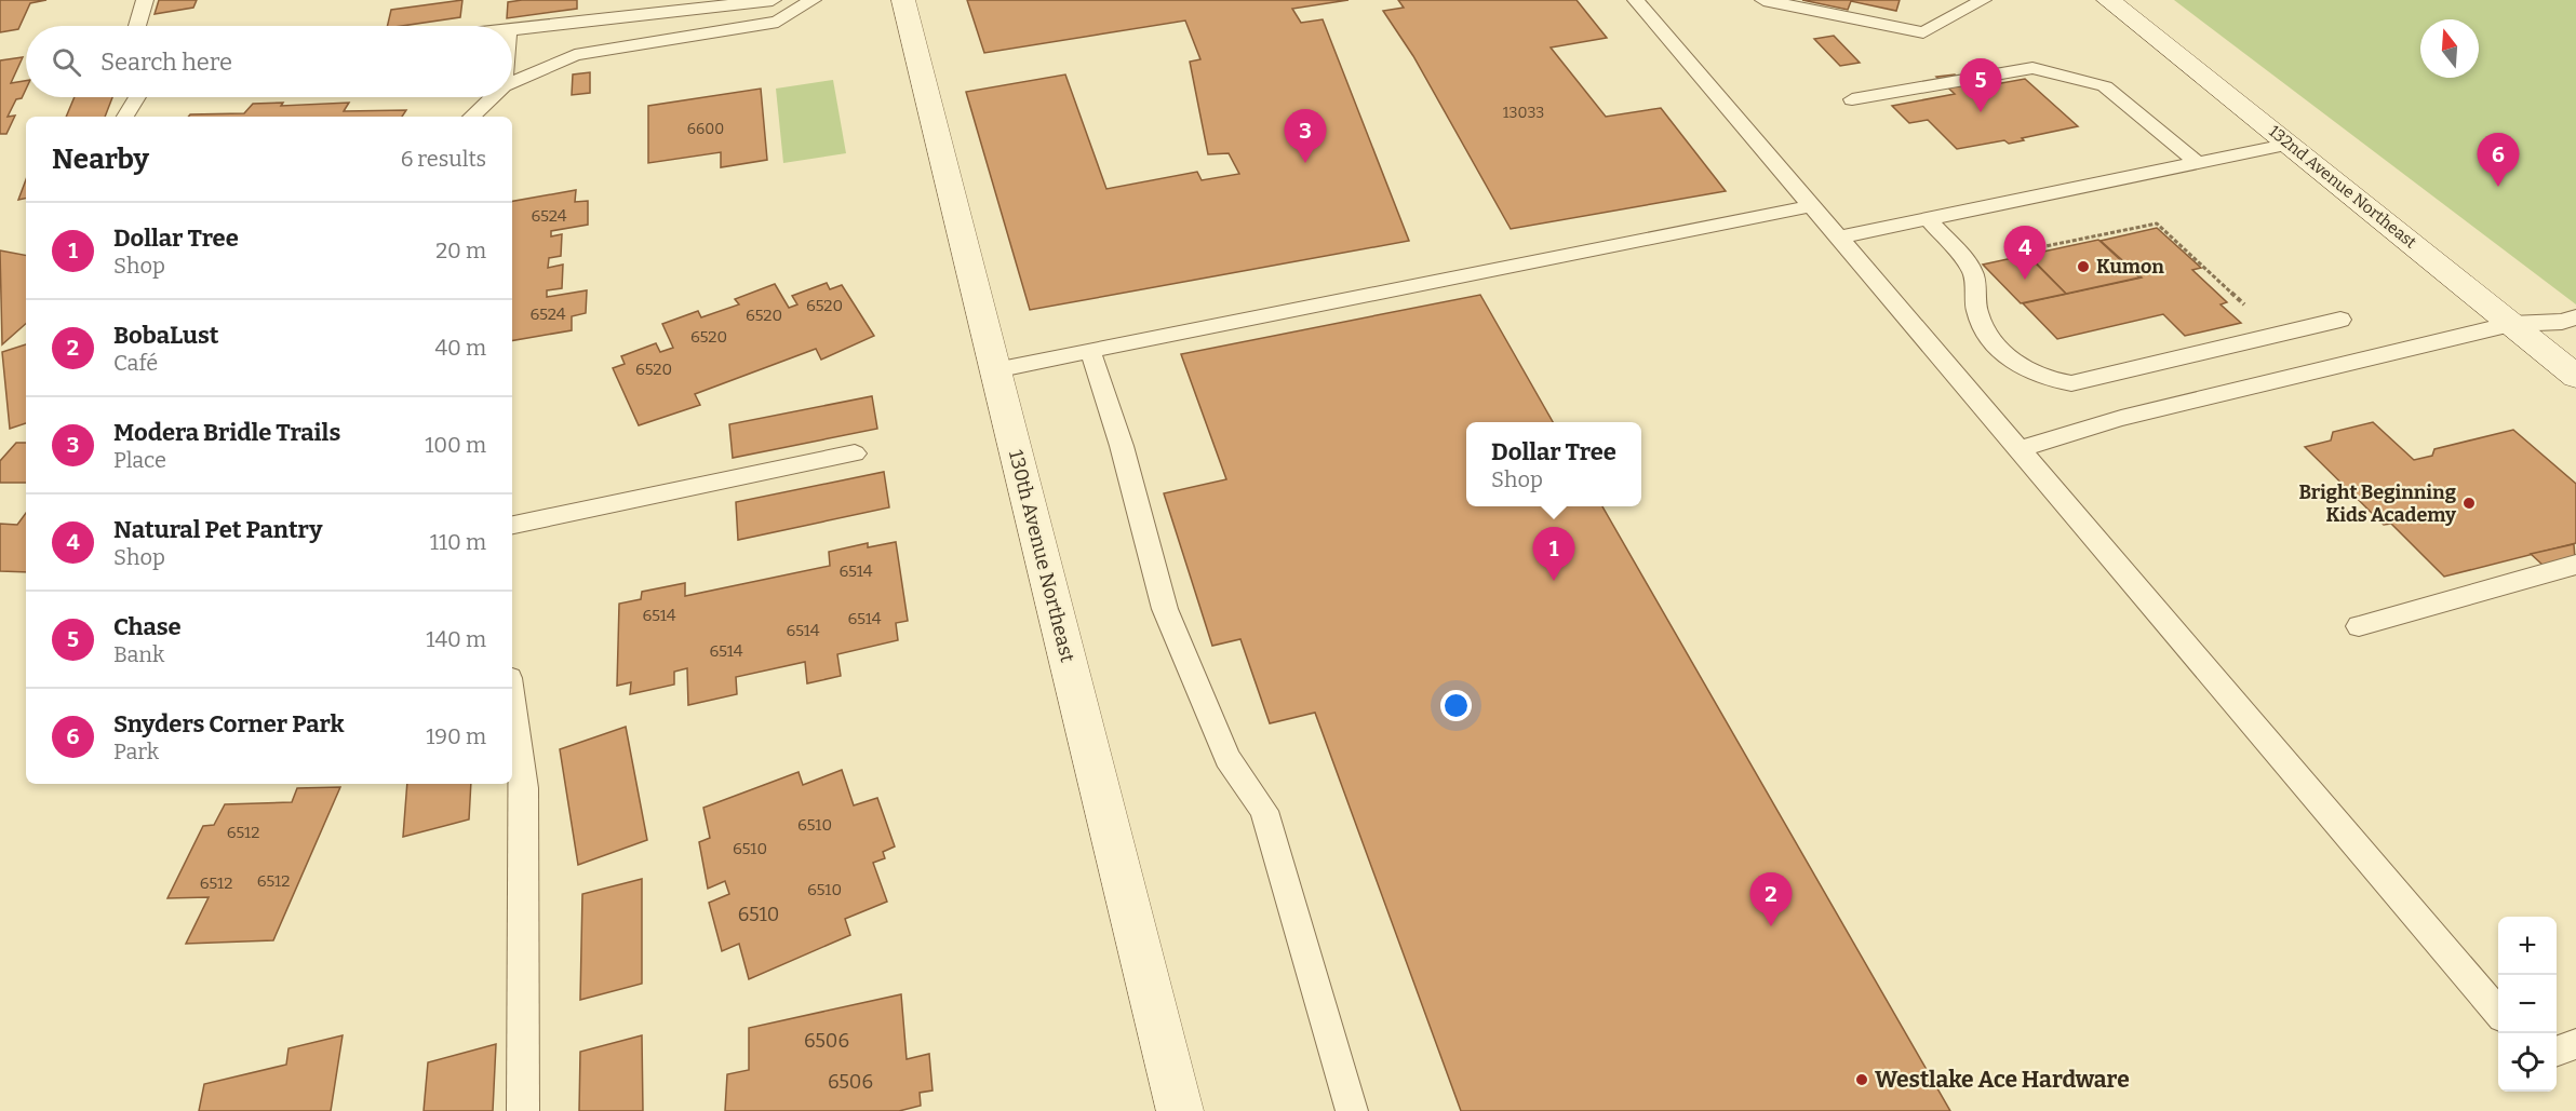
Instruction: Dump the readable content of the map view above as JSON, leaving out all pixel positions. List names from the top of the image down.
{
  "streets": {
    "street": ["132nd Avenue Northeast", "130th Avenue Northeast"]
  },
  "places": ["Kumon", "Bright Beginning Kids Academy", "Westlake Ace Hardware"],
  "house_numbers": [
    "13033",
    "6600",
    "6524",
    "6520",
    "6524",
    "6520",
    "6520",
    "6520",
    "6514",
    "6514",
    "6514",
    "6514",
    "6514",
    "6510",
    "6512",
    "6510",
    "6512",
    "6512",
    "6510",
    "6510",
    "6506",
    "6506"
  ],
  "north": "top",
  "page": {
    "search": "Search here",
    "pins": [
      "5",
      "3",
      "6",
      "4",
      "1",
      "2"
    ],
    "heading": ["Nearby", "6 results"],
    "list": [
      {
        "mark": "1",
        "name": "Dollar Tree",
        "note": "Shop",
        "value": "20 m"
      },
      {
        "mark": "2",
        "name": "BobaLust",
        "note": "Café",
        "value": "40 m"
      },
      {
        "mark": "3",
        "name": "Modera Bridle Trails",
        "note": "Place",
        "value": "100 m"
      },
      {
        "mark": "4",
        "name": "Natural Pet Pantry",
        "note": "Shop",
        "value": "110 m"
      },
      {
        "mark": "5",
        "name": "Chase",
        "note": "Bank",
        "value": "140 m"
      },
      {
        "mark": "6",
        "name": "Snyders Corner Park",
        "note": "Park",
        "value": "190 m"
      }
    ],
    "popup": ["Dollar Tree", "Shop"],
    "map_buttons": ["+", "−"]
  }
}
